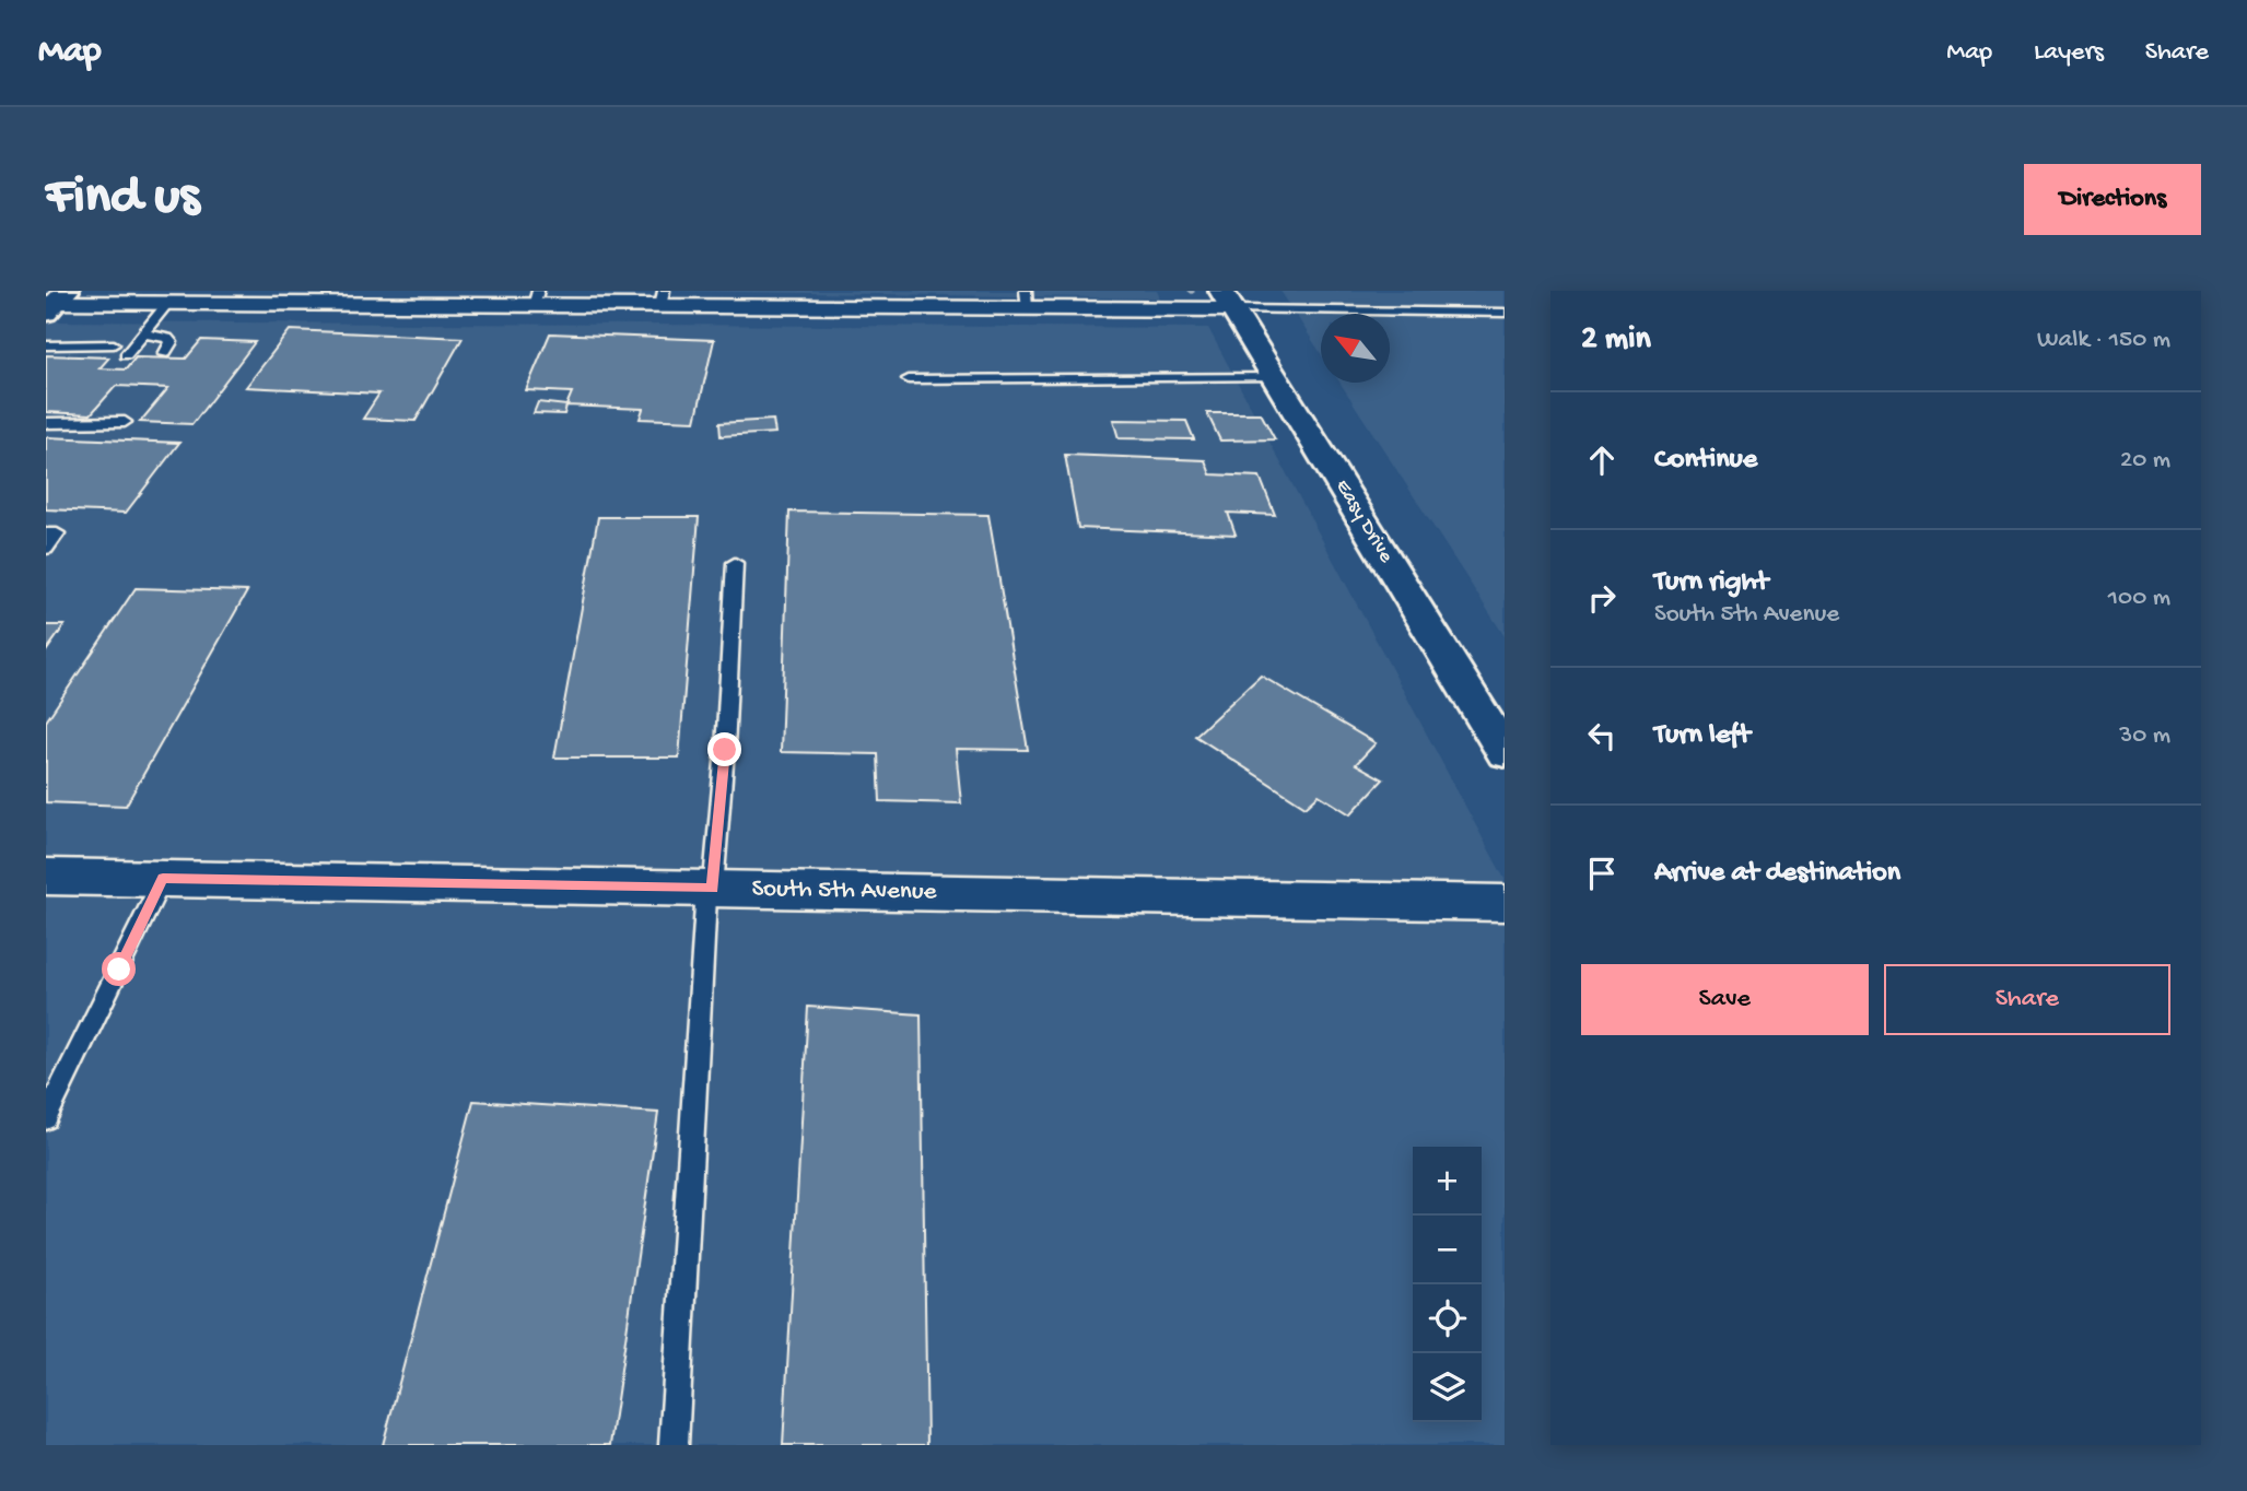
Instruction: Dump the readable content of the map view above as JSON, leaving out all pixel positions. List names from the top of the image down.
{
  "streets": {
    "street": ["Easy Drive", "South 5th Avenue"]
  },
  "north": "top left",
  "page": {
    "header": "Map",
    "nav": ["Map", "Layers", "Share"],
    "buttons": [
      "Directions",
      ["Save", "Share"]
    ],
    "title": "Find us",
    "heading": ["2 min", "Walk · 150 m"],
    "list": [
      ["Continue", "20 m"],
      ["Turn right", "South 5th Avenue", "100 m"],
      ["Turn left", "30 m"],
      "Arrive at destination"
    ],
    "map_buttons": ["+", "−"]
  }
}
